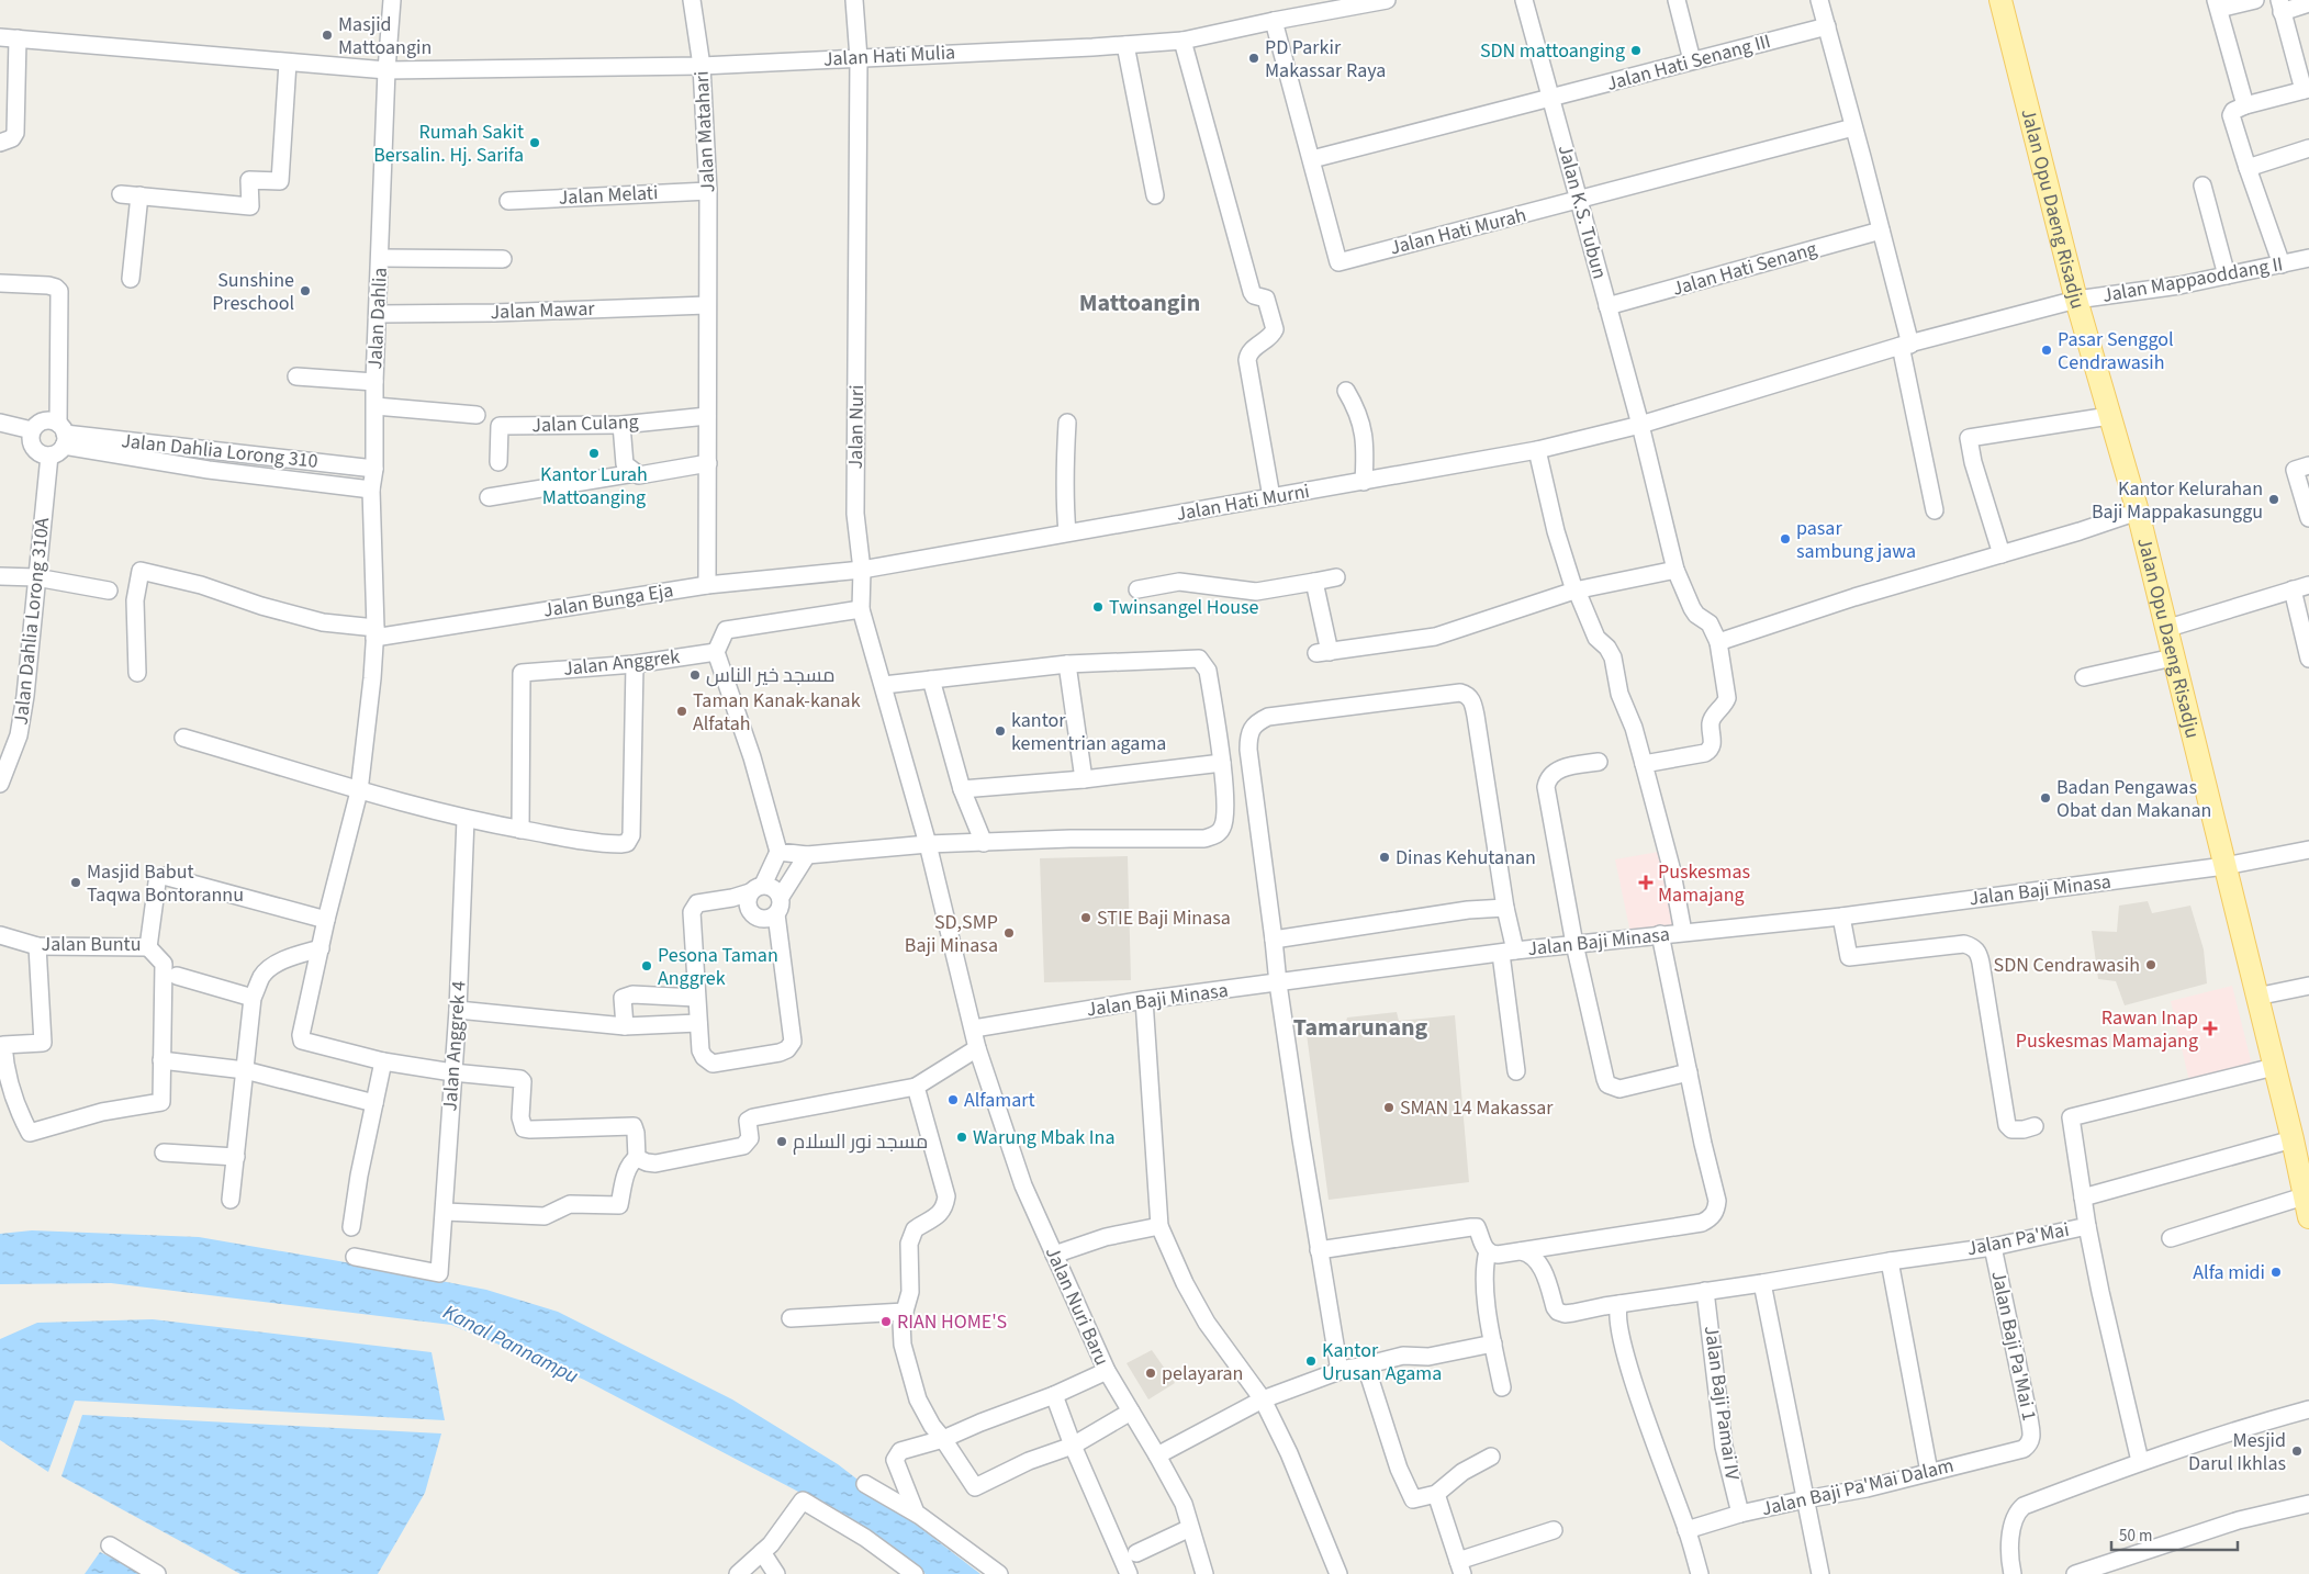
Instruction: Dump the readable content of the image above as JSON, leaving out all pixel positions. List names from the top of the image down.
{
  "streets": {
    "main road": ["Jalan Opu Daeng Risadju"],
    "street": [
      "Jalan Hati Mulia",
      "Jalan Hati Senang III",
      "Jalan Matahari",
      "Jalan Melati",
      "Jalan K.S. Tubun",
      "Jalan Hati Murah",
      "Jalan Hati Senang",
      "Jalan Mappaoddang II",
      "Jalan Mawar",
      "Jalan Dahlia",
      "Jalan Culang",
      "Jalan Nuri",
      "Jalan Dahlia Lorong 310",
      "Jalan Hati Murni",
      "Jalan Bunga Eja",
      "Jalan Dahlia Lorong 310A",
      "Jalan Anggrek",
      "Jalan Baji Minasa",
      "Jalan Buntu",
      "Jalan Anggrek 4",
      "Jalan Pa'Mai",
      "Jalan Nuri Baru",
      "Jalan Baji Pa'Mai 1",
      "Jalan Baji Pamai IV",
      "Jalan Baji Pa'Mai Dalam"
    ]
  },
  "crossings": [
    ["Jalan Hati Mulia", "Jalan Matahari"],
    ["Jalan Hati Mulia", "Jalan Dahlia"],
    ["Jalan Hati Mulia", "Jalan Nuri"],
    ["Jalan Hati Senang III", "Jalan K.S. Tubun"],
    ["Jalan Hati Senang III", "Jalan Hati Murah"],
    ["Jalan Matahari", "Jalan Melati"],
    ["Jalan Matahari", "Jalan Mawar"],
    ["Jalan Matahari", "Jalan Culang"],
    ["Jalan Matahari", "Jalan Bunga Eja"],
    ["Jalan Opu Daeng Risadju", "Jalan Mappaoddang II"],
    ["Jalan Opu Daeng Risadju", "Jalan Baji Minasa"],
    ["Jalan Opu Daeng Risadju", "Jalan Pa'Mai"],
    ["Jalan K.S. Tubun", "Jalan Hati Murah"],
    ["Jalan K.S. Tubun", "Jalan Hati Senang"],
    ["Jalan K.S. Tubun", "Jalan Hati Murni"],
    ["Jalan Mappaoddang II", "Jalan Hati Murni"],
    ["Jalan Mawar", "Jalan Dahlia"],
    ["Jalan Dahlia", "Jalan Dahlia Lorong 310"],
    ["Jalan Dahlia", "Jalan Bunga Eja"],
    ["Jalan Dahlia", "Jalan Buntu"],
    ["Jalan Nuri", "Jalan Hati Murni"],
    ["Jalan Nuri", "Jalan Baji Minasa"],
    ["Jalan Nuri", "Jalan Nuri Baru"],
    ["Jalan Dahlia Lorong 310", "Jalan Dahlia Lorong 310A"],
    ["Jalan Hati Murni", "Jalan Bunga Eja"],
    ["Jalan Baji Minasa", "Jalan Nuri Baru"],
    ["Jalan Pa'Mai", "Jalan Baji Pa'Mai 1"],
    ["Jalan Pa'Mai", "Jalan Baji Pamai IV"],
    ["Jalan Baji Pa'Mai 1", "Jalan Baji Pa'Mai Dalam"],
    ["Jalan Baji Pamai IV", "Jalan Baji Pa'Mai Dalam"]
  ],
  "districts": ["Mattoangin", "Tamarunang"],
  "water": ["Kanal Pannampu"],
  "places": {
    "other": [
      "Masjid Mattoangin",
      "SDN mattoanging",
      "PD Parkir Makassar Raya",
      "Rumah Sakit Bersalin. Hj. Sarifa",
      "Sunshine Preschool",
      "Pasar Senggol Cendrawasih",
      "Kantor Lurah Mattoanging",
      "Kantor Kelurahan Baji Mappakasunggu",
      "pasar sambung jawa",
      "Twinsangel House",
      "مسجد خير الناس",
      "Taman Kanak-kanak Alfatah",
      "kantor kementrian agama",
      "Badan Pengawas Obat dan Makanan",
      "Dinas Kehutanan",
      "Masjid Babut Taqwa Bontorannu",
      "STIE Baji Minasa",
      "SD,SMP Baji Minasa",
      "SDN Cendrawasih",
      "Pesona Taman Anggrek",
      "Alfamart",
      "SMAN 14 Makassar",
      "Warung Mbak Ina",
      "مسجد نور السلام",
      "Alfa midi",
      "RIAN HOME'S",
      "Kantor Urusan Agama",
      "pelayaran",
      "Mesjid Darul Ikhlas"
    ],
    "health": ["Puskesmas Mamajang", "Rawan Inap Puskesmas Mamajang"]
  },
  "scale_bar": "50 m"
}
